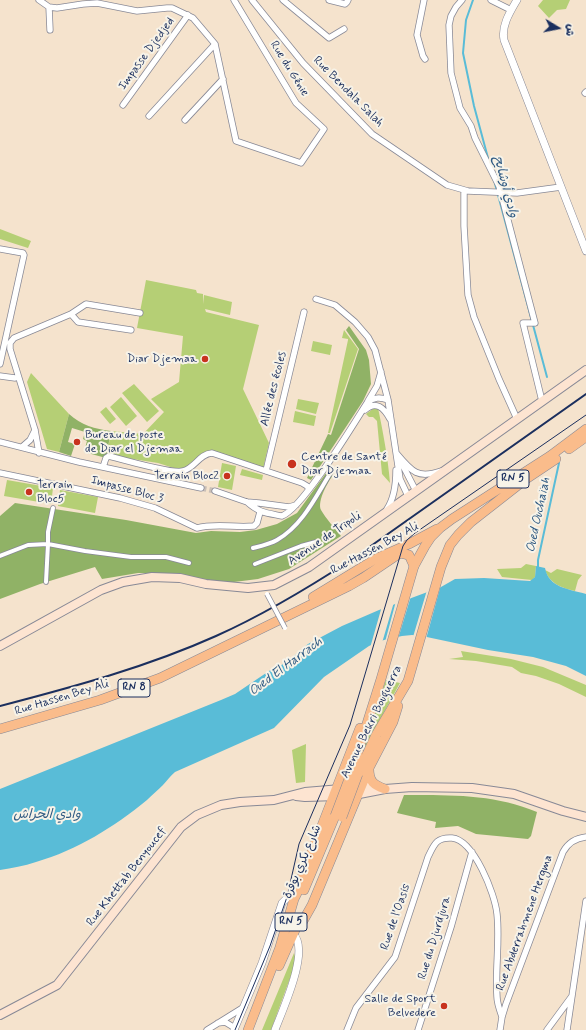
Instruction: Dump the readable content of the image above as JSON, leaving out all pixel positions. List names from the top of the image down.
{
  "streets": {
    "main road": [
      "RN 5",
      "Avenue de Tripoli",
      "Rue Hassen Bey Ali",
      "RN 8",
      "Avenue Bekri Bouguerra",
      "شارع بكري بوقرة",
      "Rue Khettab Benyoucef"
    ],
    "street": [
      "Impasse Djedjed",
      "Rue du Génie",
      "Rue Bendala Salah",
      "Allée des écoles",
      "Impasse Bloc 3",
      "Rue de l'Oasis",
      "Rue Abderrahmene Hergma",
      "Rue du Djurdjura"
    ]
  },
  "crossings": [
    ["RN 5", "Rue Hassen Bey Ali"],
    ["RN 5", "Avenue Bekri Bouguerra"],
    ["Rue Hassen Bey Ali", "Avenue Bekri Bouguerra"],
    ["Avenue Bekri Bouguerra", "شارع بكري بوقرة"],
    ["Rue de l'Oasis", "Rue du Djurdjura"]
  ],
  "water": [
    "وادي أوشايح",
    "Oued Ouchaïah",
    "Oued El Harrach",
    "وادي الحراش"
  ],
  "places": [
    "Diar Djemaa",
    "Bureau de poste de Diar el Djemaa",
    "Centre de Santé Diar Djemaa",
    "Terrain Bloc2",
    "Terrain Bloc5",
    "Salle de Sport Belvedere"
  ],
  "north": "right"
}
